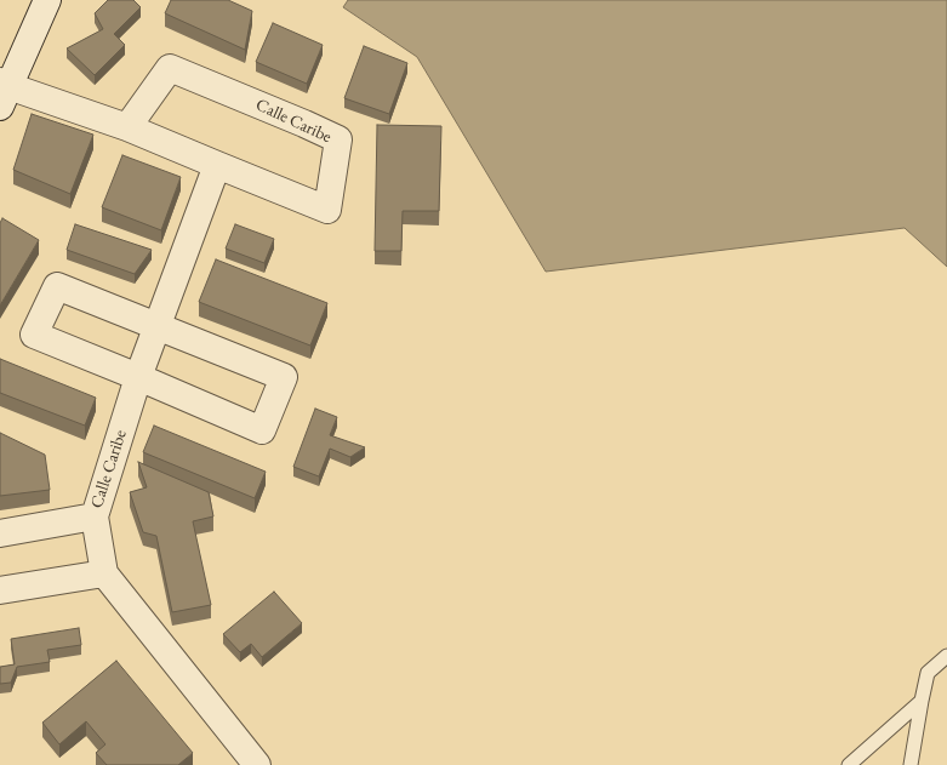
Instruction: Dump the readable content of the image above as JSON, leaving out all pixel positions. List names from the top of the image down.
{
  "streets": {
    "street": ["Calle Caribe"]
  }
}
